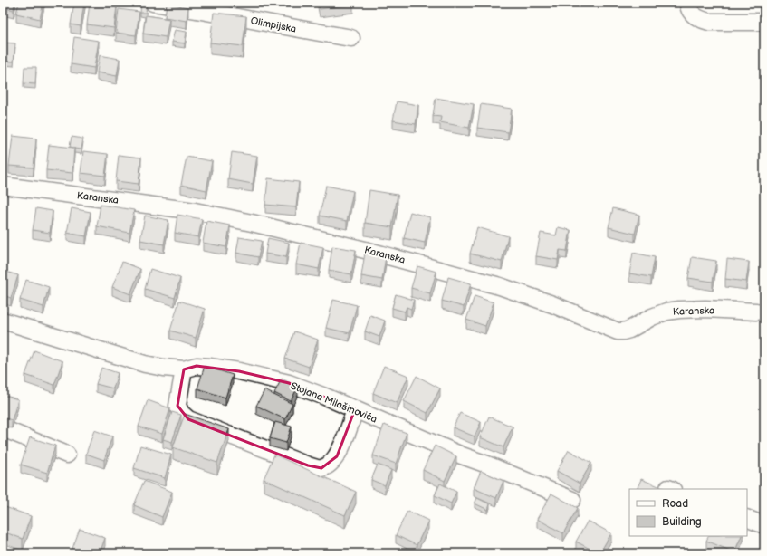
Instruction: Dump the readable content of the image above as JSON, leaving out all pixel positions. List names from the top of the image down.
{
  "streets": {
    "street": ["Olimpijska", "Karanska", "Stojana Milašinovića"]
  },
  "legend": ["Road", "Building"]
}
